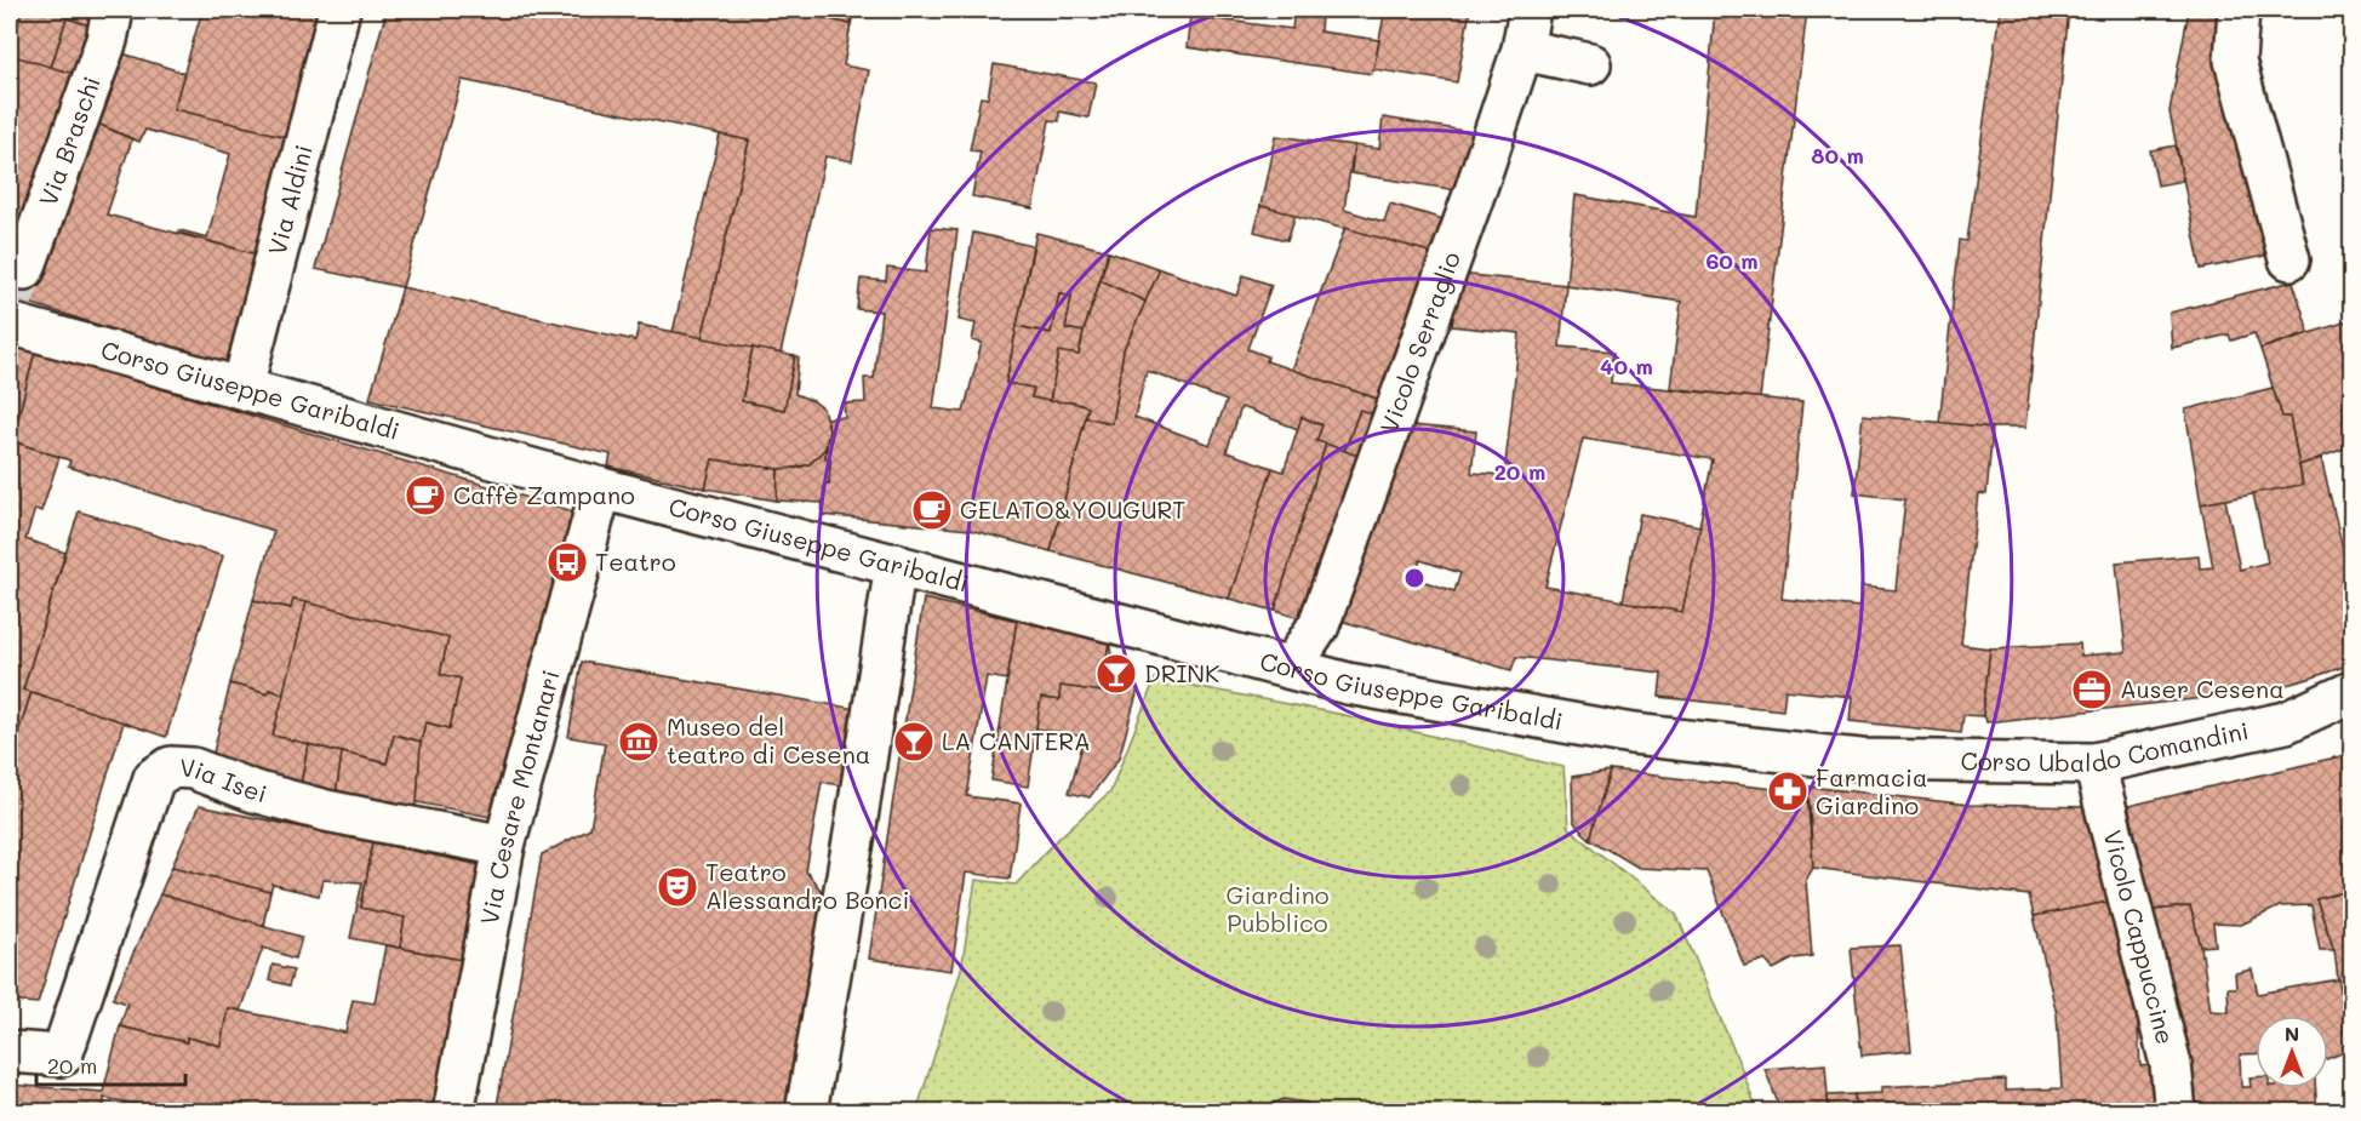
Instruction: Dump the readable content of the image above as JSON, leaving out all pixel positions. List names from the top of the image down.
{
  "streets": {
    "street": [
      "Via Braschi",
      "Via Aldini",
      "Vicolo Serraglio",
      "Corso Giuseppe Garibaldi",
      "Corso Ubaldo Comandini",
      "Via Isei",
      "Via Cesare Montanari",
      "Vicolo Cappuccine"
    ]
  },
  "crossings": [
    ["Via Braschi", "Corso Giuseppe Garibaldi"],
    ["Via Aldini", "Corso Giuseppe Garibaldi"],
    ["Vicolo Serraglio", "Corso Giuseppe Garibaldi"],
    ["Corso Giuseppe Garibaldi", "Corso Ubaldo Comandini"],
    ["Corso Giuseppe Garibaldi", "Via Cesare Montanari"],
    ["Corso Ubaldo Comandini", "Vicolo Cappuccine"],
    ["Via Isei", "Via Cesare Montanari"]
  ],
  "parks": ["Giardino Pubblico"],
  "places": {
    "cafe": ["Caffè Zampano", "GELATO&YOUGURT"],
    "bus stop": ["Teatro"],
    "bar": ["DRINK", "LA CANTERA"],
    "office": ["Auser Cesena"],
    "museum": ["Museo del teatro di Cesena"],
    "pharmacy": ["Farmacia Giardino"],
    "theatre": ["Teatro Alessandro Bonci"]
  },
  "scale_bar": "20 m",
  "north": "top",
  "rings": [
    "80 m",
    "60 m",
    "40 m",
    "20 m"
  ]
}
